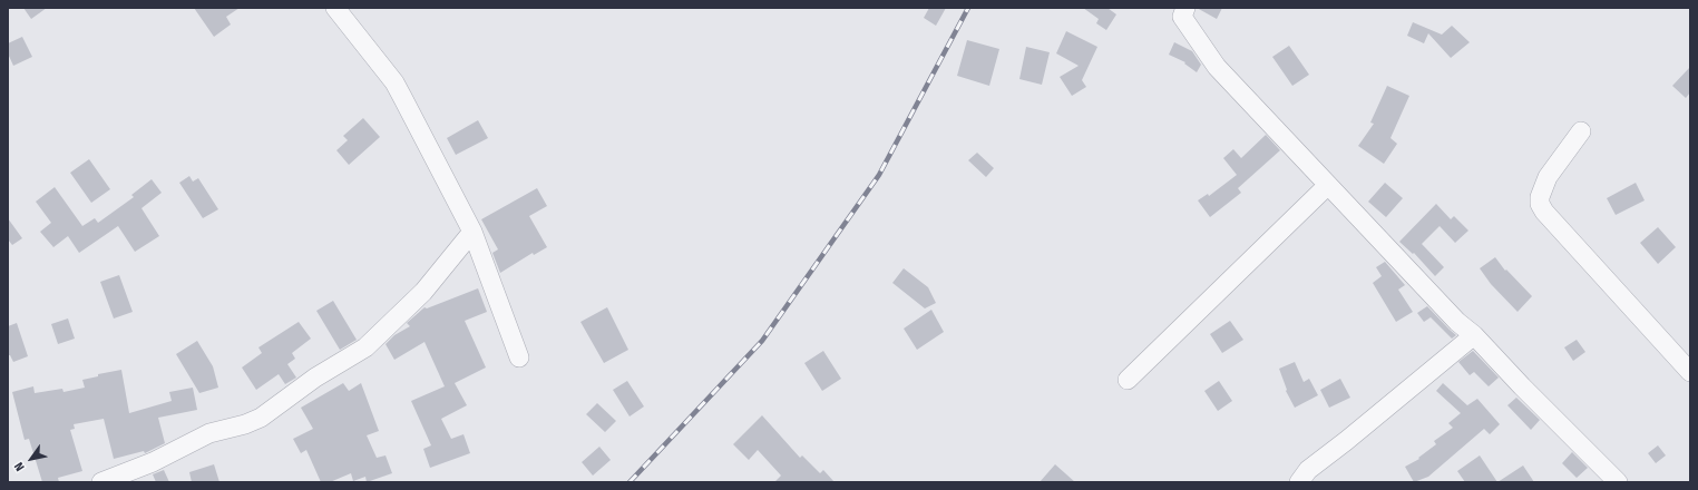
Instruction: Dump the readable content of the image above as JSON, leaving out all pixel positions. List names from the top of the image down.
{
  "north": "bottom left"
}
